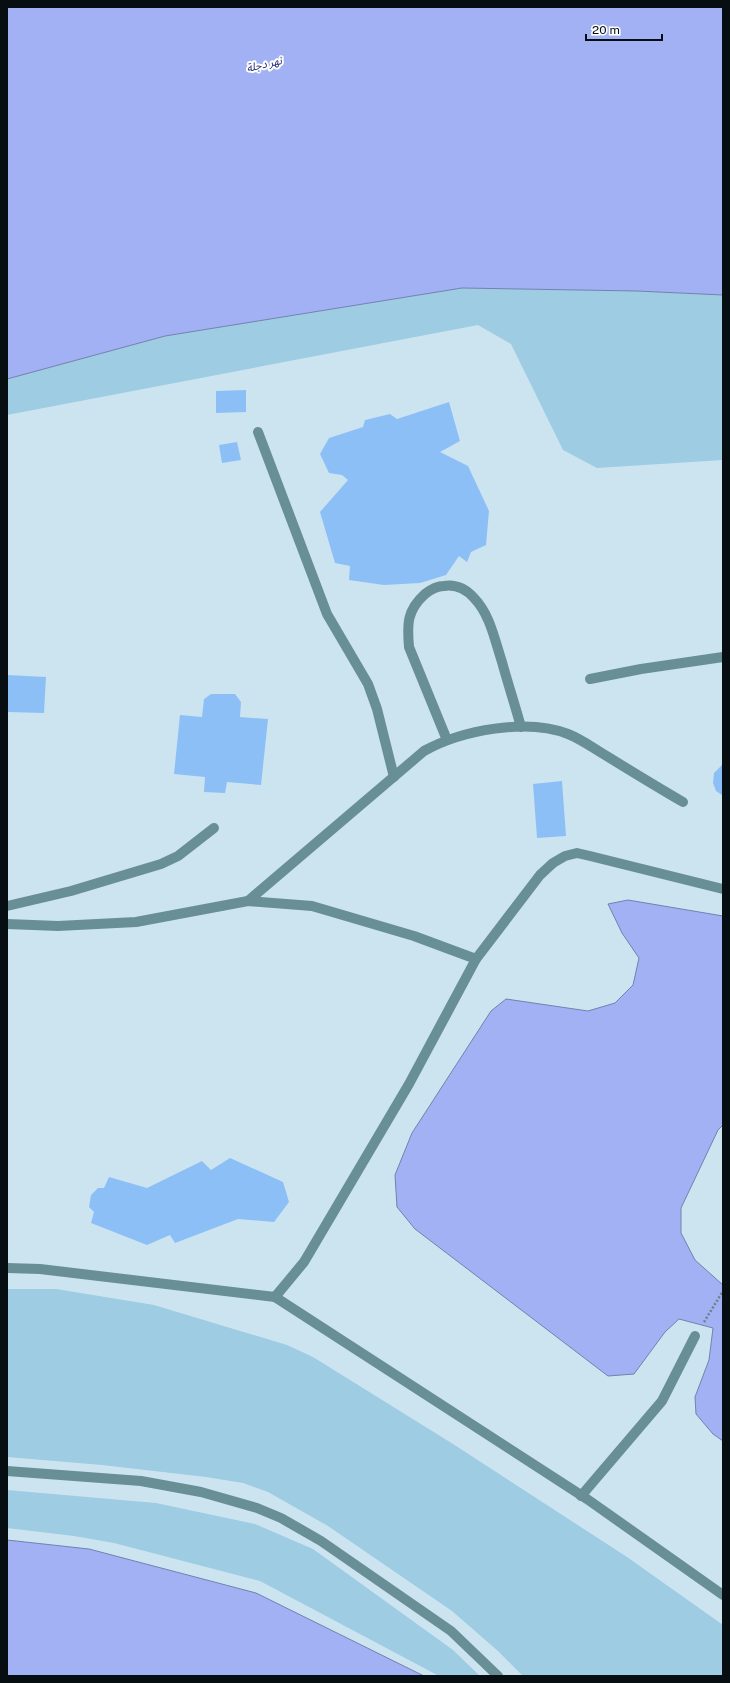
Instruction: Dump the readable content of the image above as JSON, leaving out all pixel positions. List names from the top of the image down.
{
  "water": ["نهر دجلة"],
  "scale_bar": "20 m"
}
